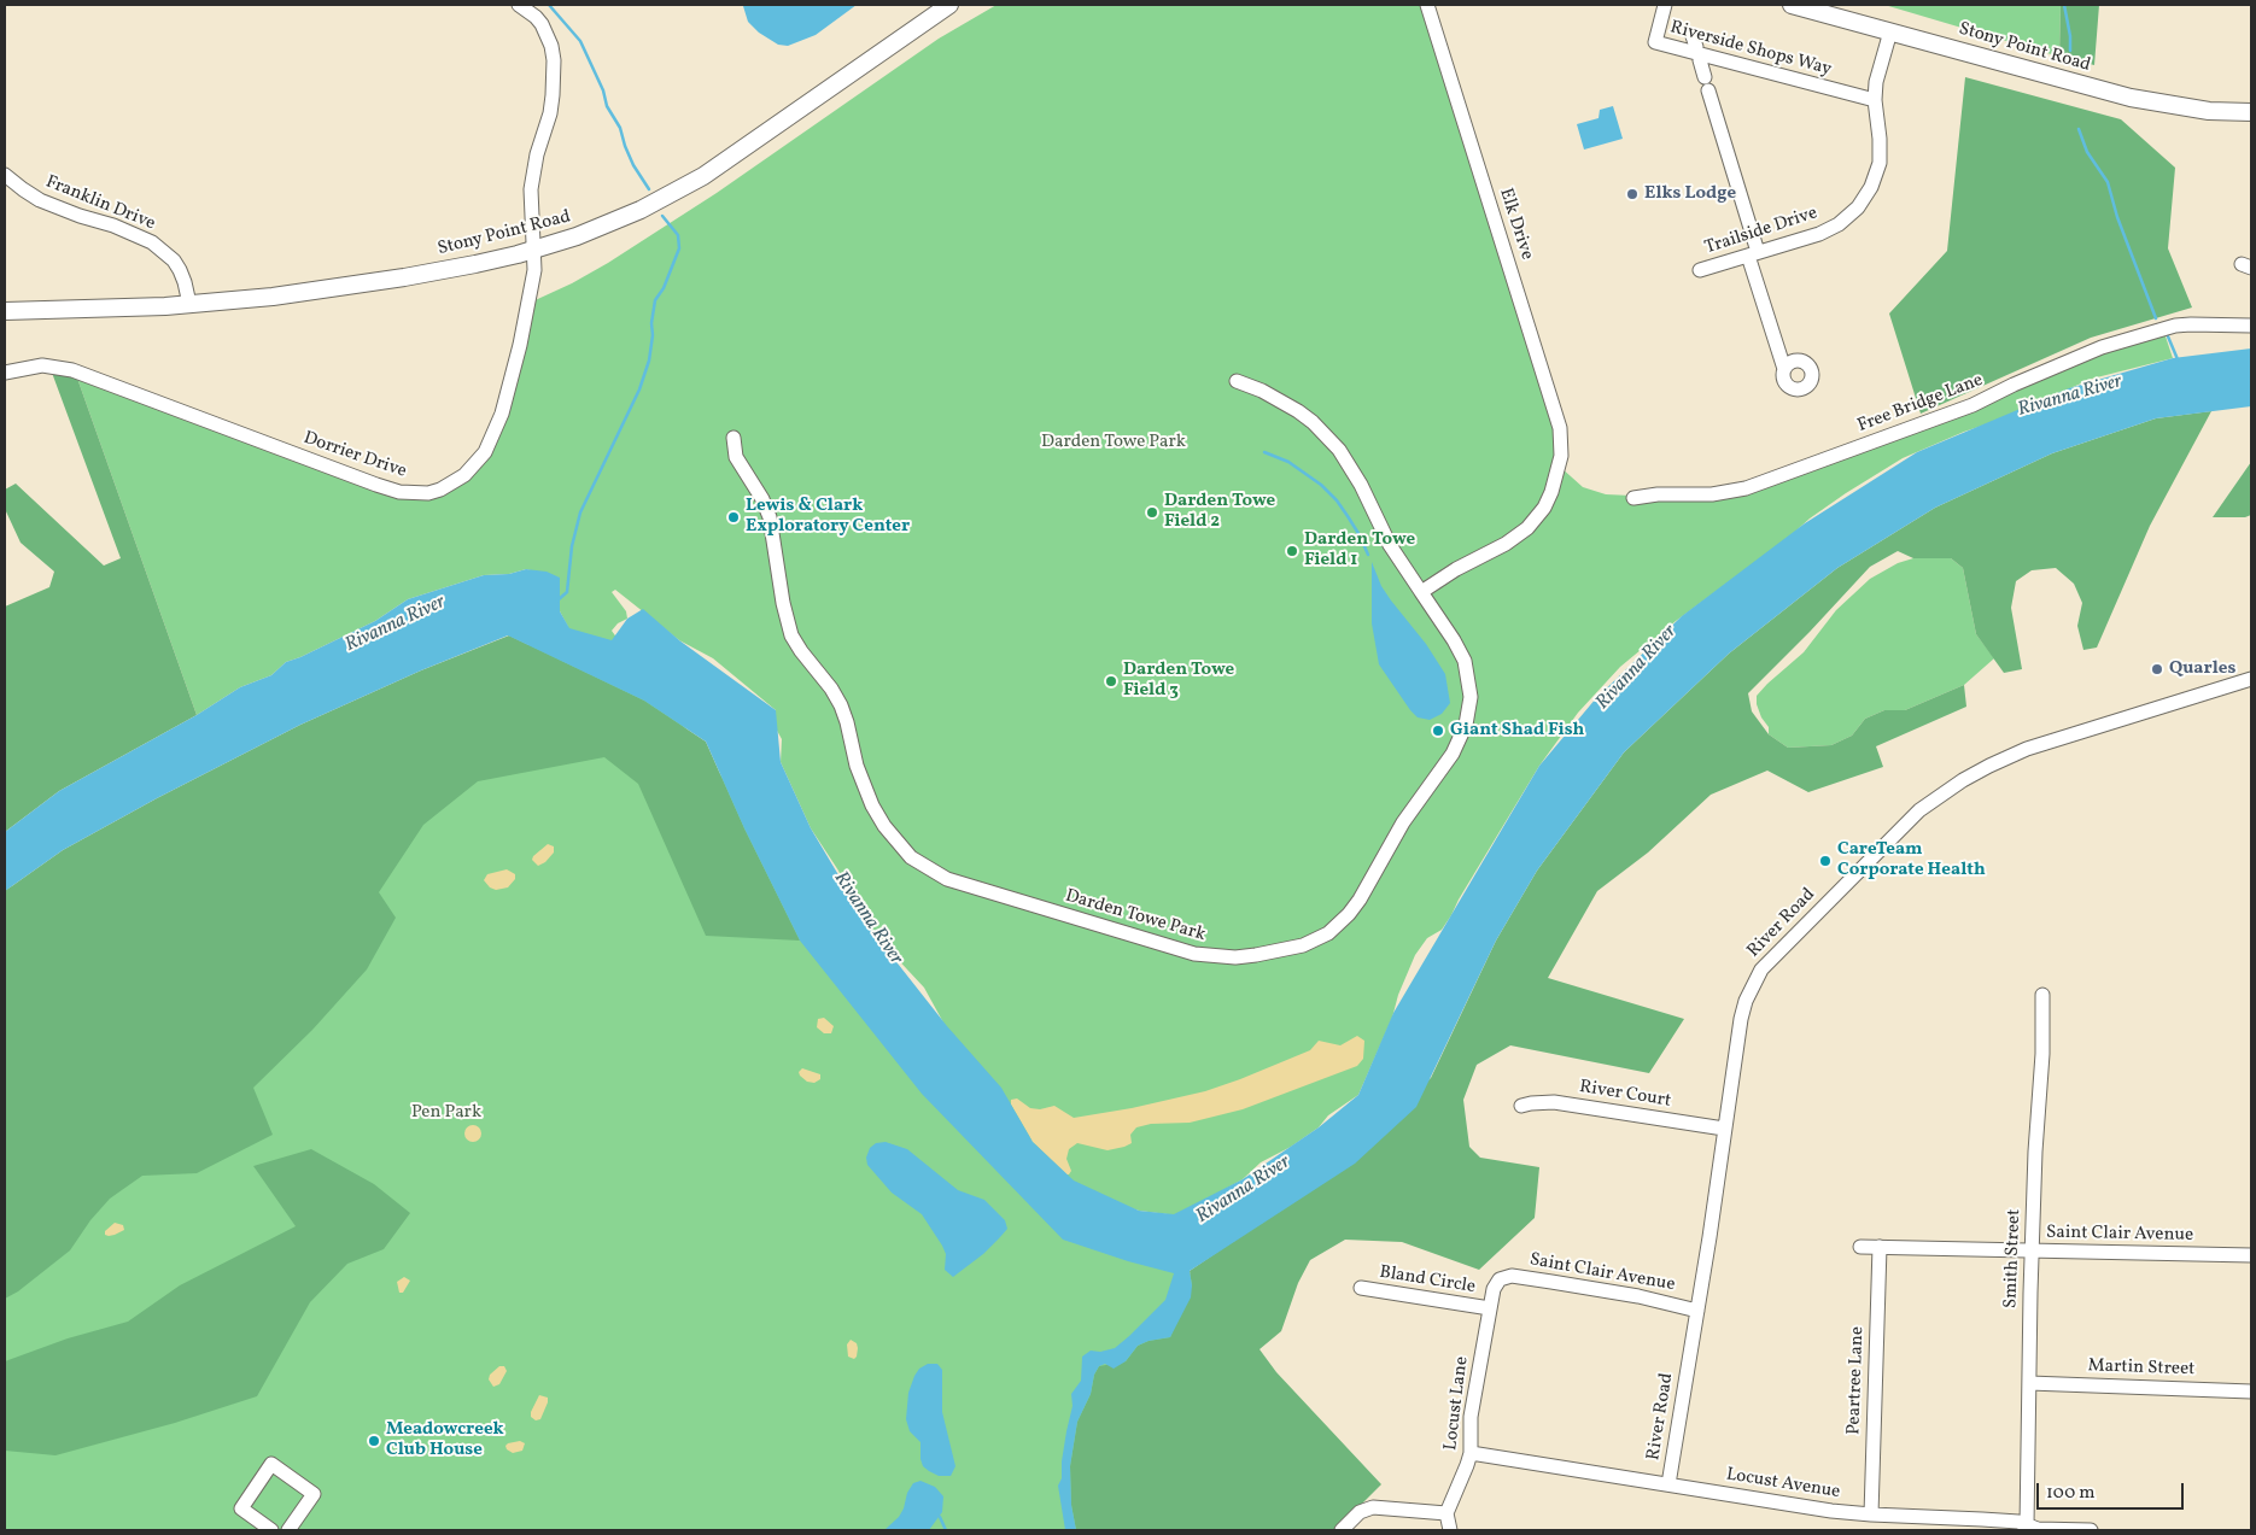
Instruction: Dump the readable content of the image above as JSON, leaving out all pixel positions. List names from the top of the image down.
{
  "streets": {
    "main road": ["Stony Point Road"],
    "street": [
      "Riverside Shops Way",
      "Franklin Drive",
      "Elk Drive",
      "Trailside Drive",
      "Free Bridge Lane",
      "Dorrier Drive",
      "Darden Towe Park",
      "River Road",
      "River Court",
      "Saint Clair Avenue",
      "Smith Street",
      "Bland Circle",
      "Martin Street",
      "Peartree Lane",
      "Locust Lane",
      "Locust Avenue"
    ]
  },
  "crossings": [
    ["Stony Point Road", "Franklin Drive"],
    ["Stony Point Road", "Trailside Drive"],
    ["Stony Point Road", "Dorrier Drive"],
    ["Riverside Shops Way", "Trailside Drive"],
    ["Elk Drive", "Darden Towe Park"],
    ["River Road", "River Court"],
    ["River Road", "Saint Clair Avenue"],
    ["River Road", "Locust Avenue"],
    ["Saint Clair Avenue", "Smith Street"],
    ["Saint Clair Avenue", "Peartree Lane"],
    ["Saint Clair Avenue", "Locust Lane"],
    ["Smith Street", "Martin Street"],
    ["Smith Street", "Locust Avenue"],
    ["Bland Circle", "Locust Lane"],
    ["Peartree Lane", "Locust Avenue"],
    ["Locust Lane", "Locust Avenue"]
  ],
  "water": ["Rivanna River"],
  "parks": ["Darden Towe Park", "Pen Park"],
  "places": [
    "Elks Lodge",
    "Darden Towe Field 2",
    "Lewis & Clark Exploratory Center",
    "Darden Towe Field 1",
    "Quarles",
    "Darden Towe Field 3",
    "Giant Shad Fish",
    "CareTeam Corporate Health",
    "Meadowcreek Club House"
  ],
  "scale_bar": "100 m"
}
